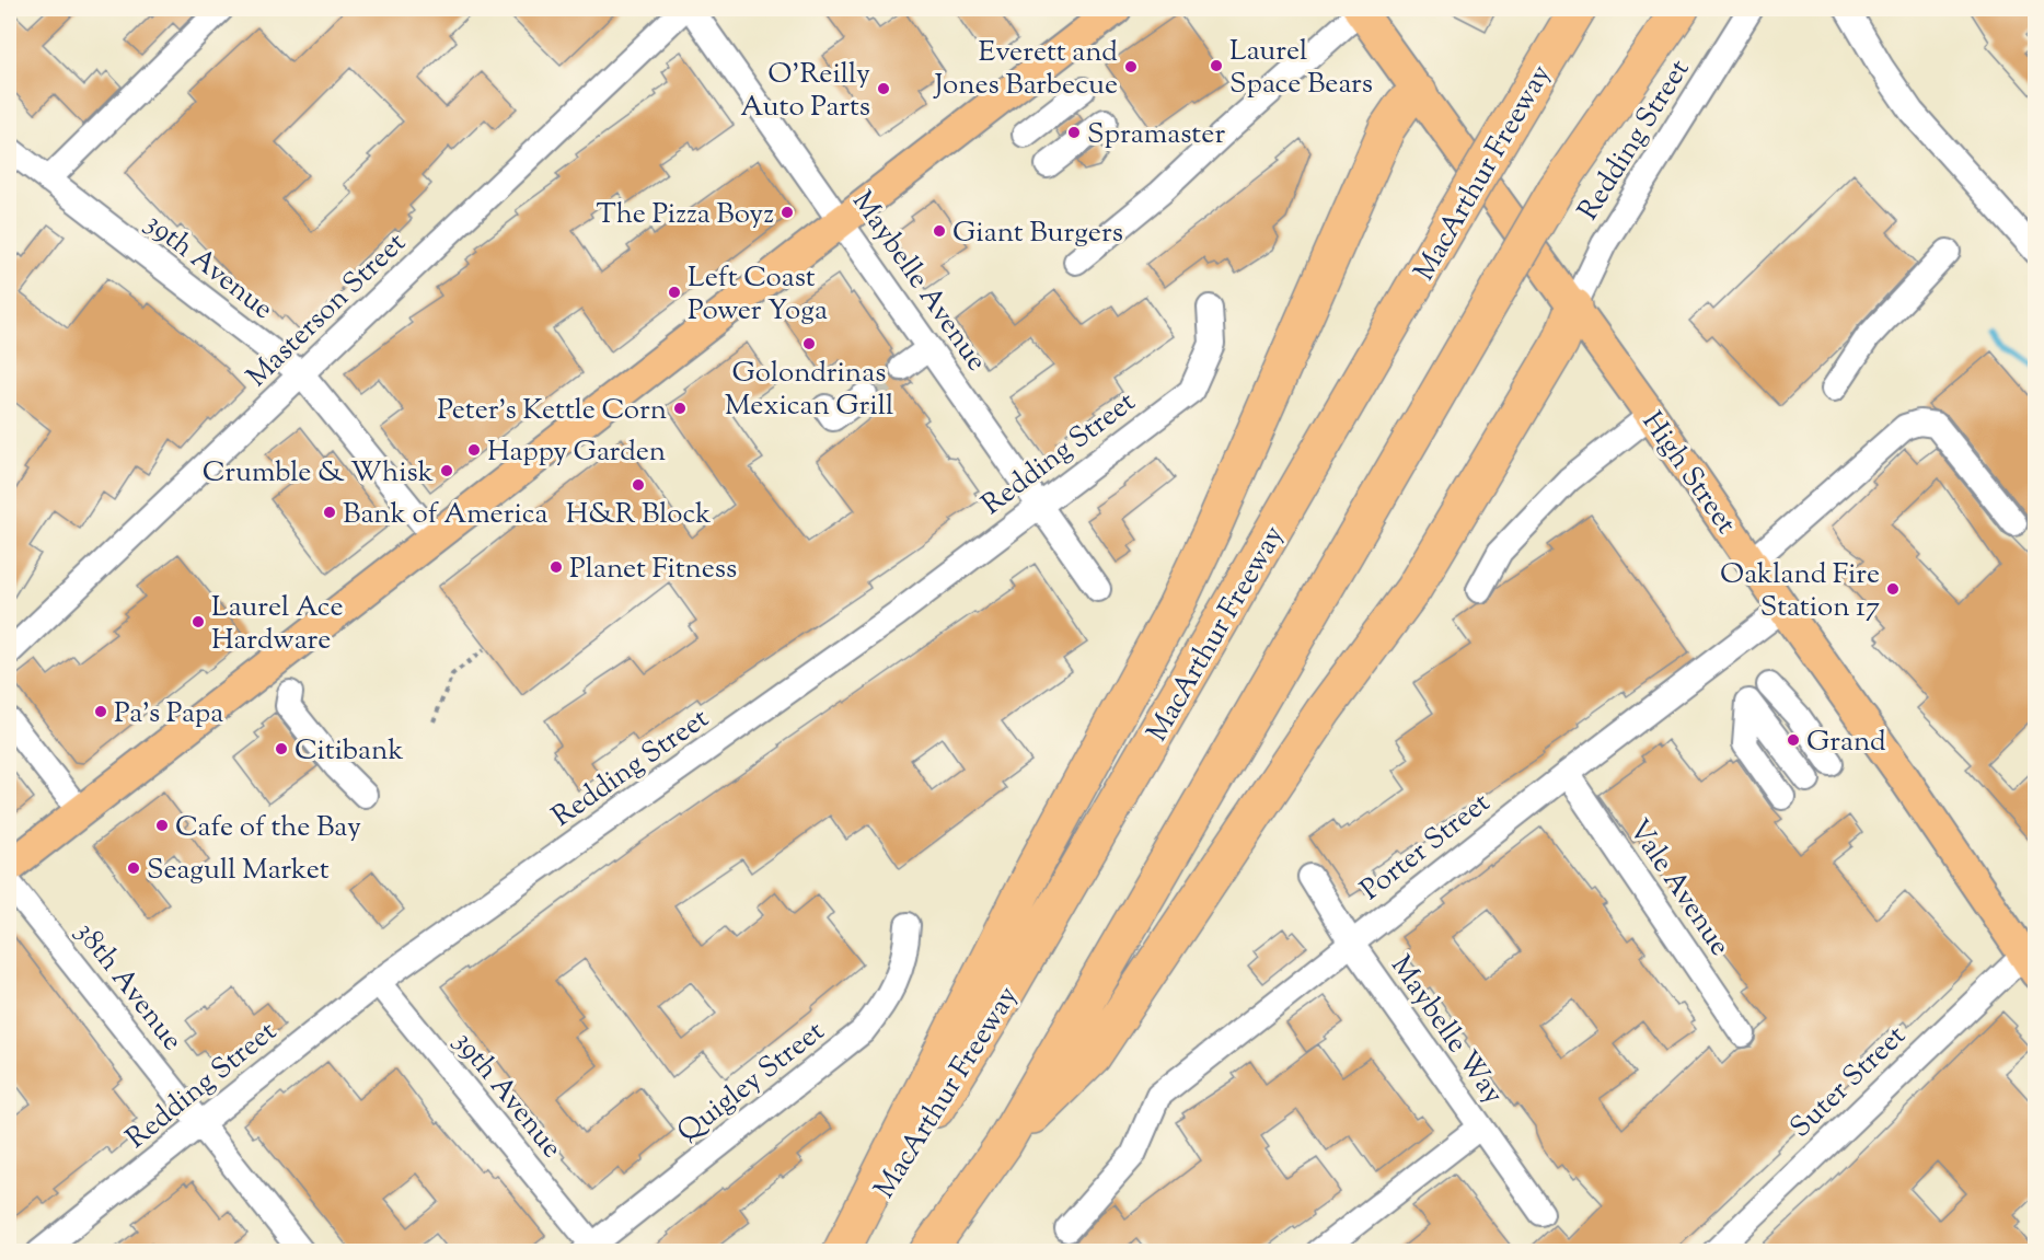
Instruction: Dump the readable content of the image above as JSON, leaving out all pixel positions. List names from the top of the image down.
{
  "streets": {
    "highway": ["MacArthur Freeway"],
    "main road": ["High Street"],
    "street": [
      "Redding Street",
      "39th Avenue",
      "Maybelle Avenue",
      "Masterson Street",
      "Porter Street",
      "Vale Avenue",
      "38th Avenue",
      "Maybelle Way",
      "Quigley Street",
      "Suter Street"
    ]
  },
  "crossings": [
    ["Redding Street", "39th Avenue"],
    ["Redding Street", "Maybelle Avenue"],
    ["Redding Street", "High Street"],
    ["Redding Street", "38th Avenue"],
    ["39th Avenue", "Masterson Street"],
    ["39th Avenue", "Quigley Street"],
    ["High Street", "Porter Street"],
    ["High Street", "Suter Street"],
    ["Porter Street", "Vale Avenue"],
    ["Porter Street", "Maybelle Way"]
  ],
  "places": [
    "Laurel Space Bears",
    "Everett and Jones Barbecue",
    "O'Reilly Auto Parts",
    "Spramaster",
    "The Pizza Boyz",
    "Giant Burgers",
    "Left Coast Power Yoga",
    "Golondrinas Mexican Grill",
    "Peter's Kettle Corn",
    "Happy Garden",
    "Crumble & Whisk",
    "H&R Block",
    "Bank of America",
    "Planet Fitness",
    "Oakland Fire Station 17",
    "Laurel Ace Hardware",
    "Pa’s Papa",
    "Grand",
    "Citibank",
    "Cafe of the Bay",
    "Seagull Market"
  ]
}
